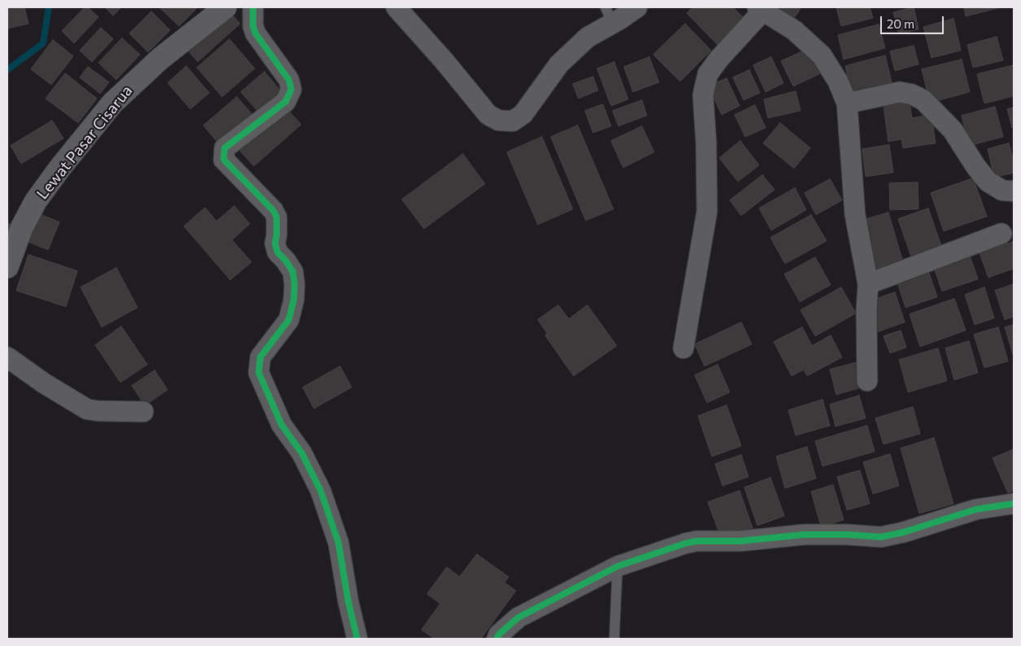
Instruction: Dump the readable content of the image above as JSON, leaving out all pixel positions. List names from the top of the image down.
{
  "streets": {
    "street": ["Lewat Pasar Cisarua"]
  },
  "scale_bar": "20 m"
}
